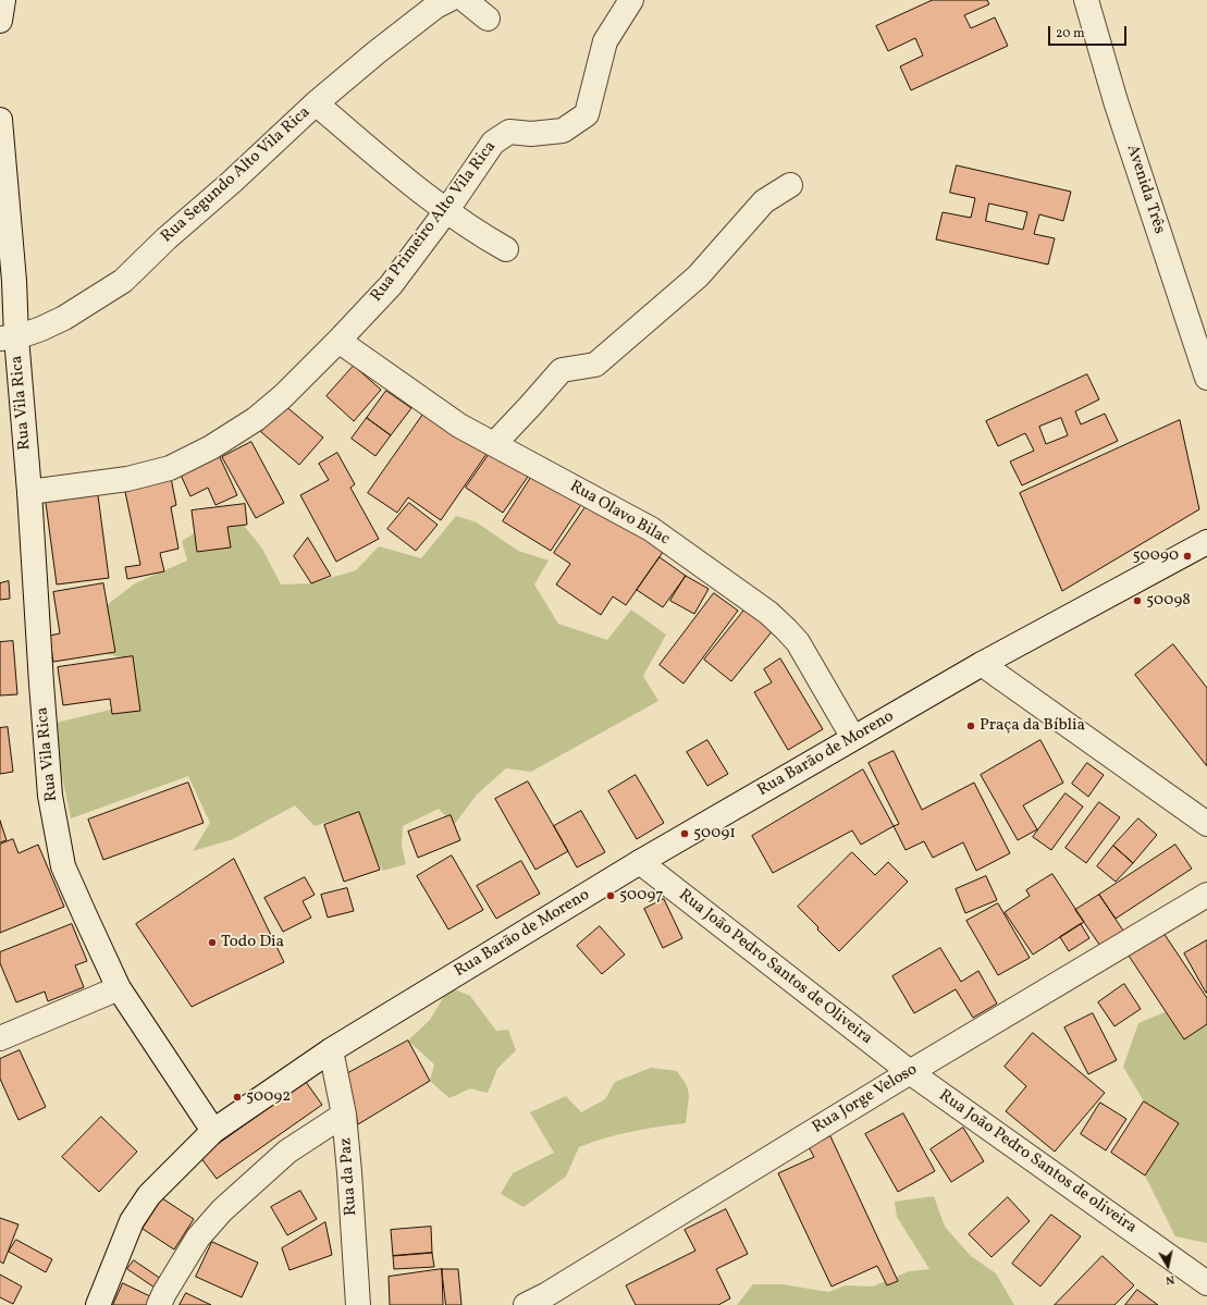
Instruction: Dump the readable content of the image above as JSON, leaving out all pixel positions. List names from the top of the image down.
{
  "streets": {
    "street": [
      "Rua Segundo Alto Vila Rica",
      "Avenida Três",
      "Rua Primeiro Alto Vila Rica",
      "Rua Vila Rica",
      "Rua Olavo Bilac",
      "Rua Barão de Moreno",
      "Rua João Pedro Santos de Oliveira",
      "Rua Jorge Veloso",
      "Rua João Pedro Santos de oliveira",
      "Rua da Paz"
    ]
  },
  "crossings": [
    ["Rua Segundo Alto Vila Rica", "Rua Vila Rica"],
    ["Rua Primeiro Alto Vila Rica", "Rua Vila Rica"],
    ["Rua Primeiro Alto Vila Rica", "Rua Olavo Bilac"],
    ["Rua Vila Rica", "Rua Barão de Moreno"],
    ["Rua Olavo Bilac", "Rua Barão de Moreno"],
    ["Rua Barão de Moreno", "Rua João Pedro Santos de Oliveira"],
    ["Rua Barão de Moreno", "Rua da Paz"],
    ["Rua João Pedro Santos de Oliveira", "Rua Jorge Veloso"],
    ["Rua João Pedro Santos de Oliveira", "Rua João Pedro Santos de oliveira"],
    ["Rua Jorge Veloso", "Rua João Pedro Santos de oliveira"]
  ],
  "places": [
    "50090",
    "50098",
    "Praça da Bíblia",
    "50091",
    "50097",
    "Todo Dia",
    "50092"
  ],
  "scale_bar": "20 m",
  "north": "bottom"
}
